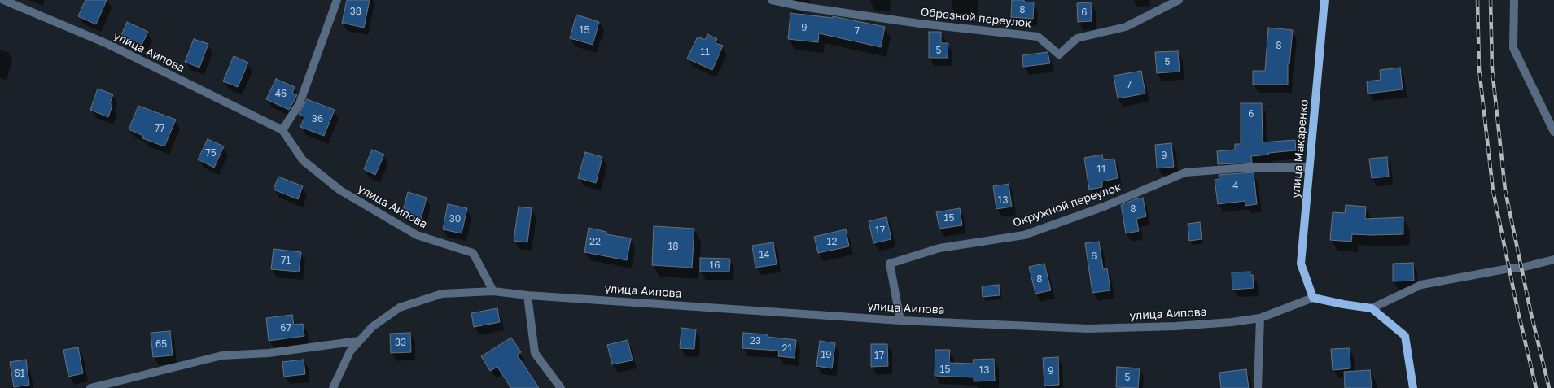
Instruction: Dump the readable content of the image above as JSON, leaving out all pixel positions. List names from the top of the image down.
{
  "streets": {
    "main road": ["улица Макаренко"],
    "street": ["Обрезной переулок", "улица Аипова", "Окружной переулок"]
  },
  "crossings": [
    ["улица Аипова", "улица Макаренко"],
    ["улица Аипова", "Окружной переулок"],
    ["улица Макаренко", "Окружной переулок"]
  ],
  "house_numbers": [
    "8",
    "38",
    "6",
    "9",
    "15",
    "7",
    "8",
    "5",
    "11",
    "5",
    "7",
    "46",
    "6",
    "36",
    "77",
    "75",
    "9",
    "11",
    "4",
    "13",
    "8",
    "15",
    "30",
    "17",
    "22",
    "12",
    "18",
    "14",
    "6",
    "71",
    "16",
    "8",
    "67",
    "23",
    "33",
    "65",
    "21",
    "19",
    "17",
    "15",
    "13",
    "9",
    "61",
    "5"
  ]
}
